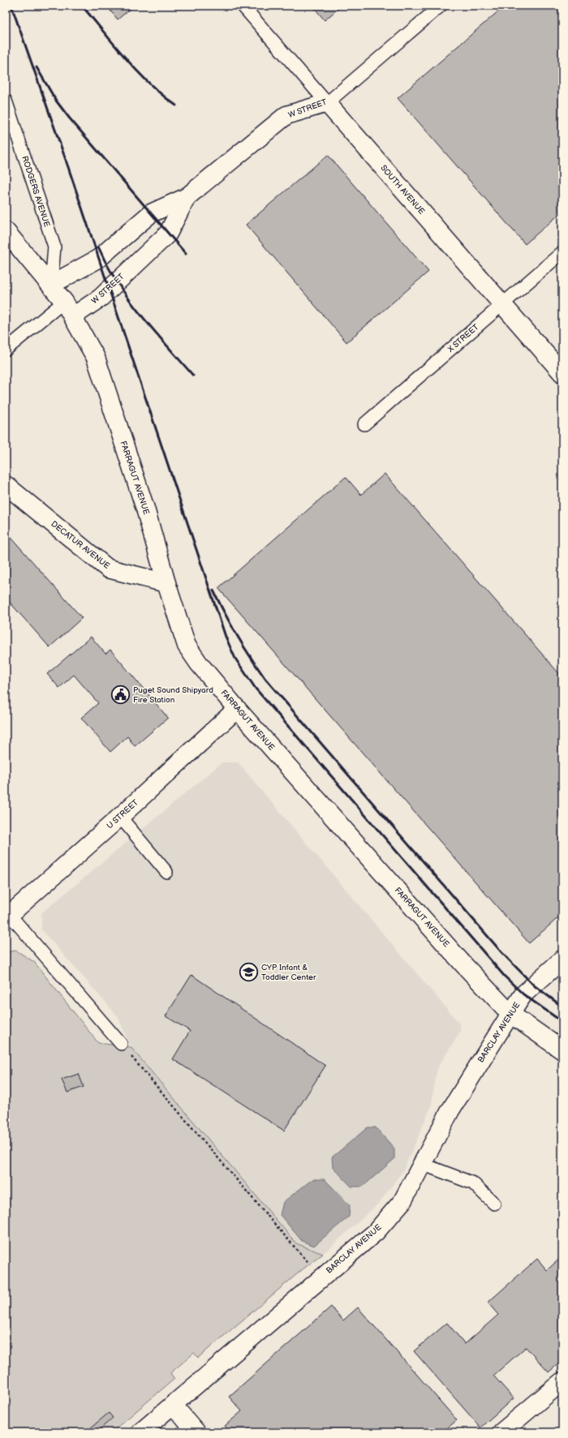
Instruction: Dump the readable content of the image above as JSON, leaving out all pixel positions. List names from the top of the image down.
{
  "streets": {
    "street": [
      "W STREET",
      "SOUTH AVENUE",
      "FARRAGUT AVENUE",
      "DECATUR AVENUE",
      "U STREET",
      "BARCLAY AVENUE"
    ],
    "lane": ["RODGERS AVENUE", "X STREET"]
  },
  "crossings": [
    ["W STREET", "SOUTH AVENUE"],
    ["W STREET", "RODGERS AVENUE"],
    ["W STREET", "FARRAGUT AVENUE"],
    ["SOUTH AVENUE", "X STREET"],
    ["RODGERS AVENUE", "FARRAGUT AVENUE"],
    ["FARRAGUT AVENUE", "DECATUR AVENUE"],
    ["FARRAGUT AVENUE", "U STREET"],
    ["FARRAGUT AVENUE", "BARCLAY AVENUE"]
  ],
  "places": {
    "public building": ["Puget Sound Shipyard Fire Station"],
    "school or university": ["CYP Infant & Toddler Center"]
  }
}
